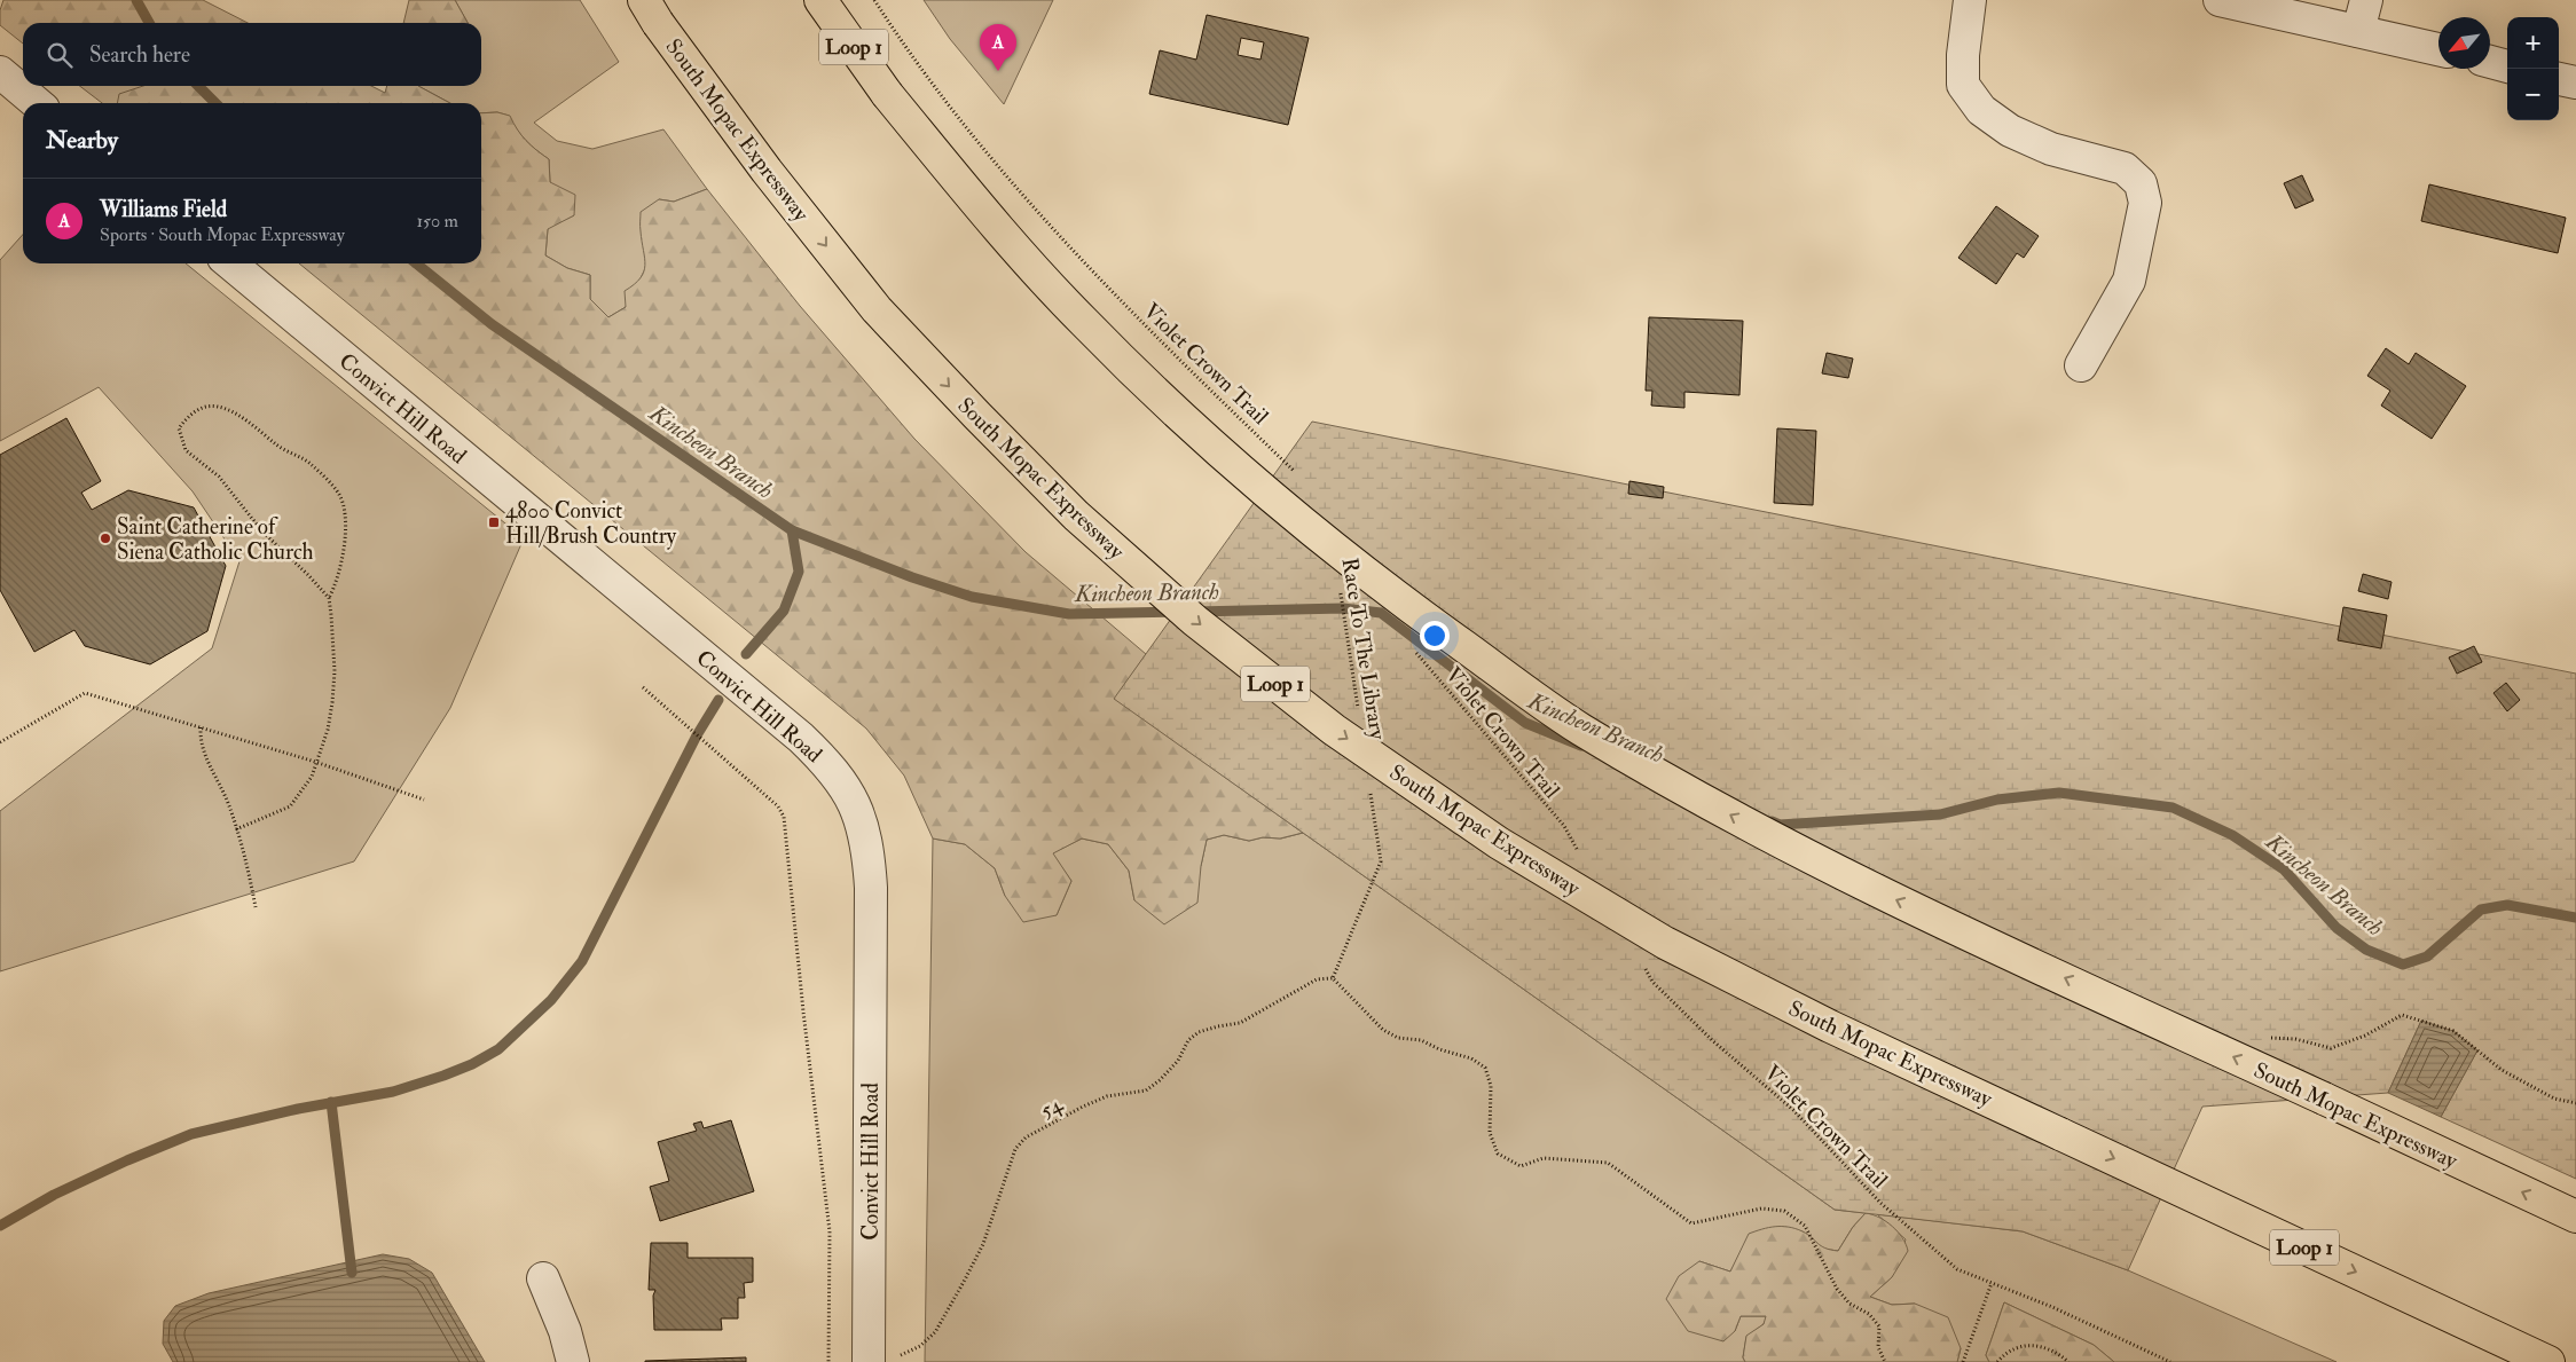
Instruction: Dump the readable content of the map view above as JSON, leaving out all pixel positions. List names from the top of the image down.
{
  "streets": {
    "highway": ["Loop 1", "South Mopac Expressway"],
    "street": ["Convict Hill Road"],
    "path": ["Violet Crown Trail", "Race To The Library", "54"]
  },
  "crossings": [
    ["Convict Hill Road", "54"]
  ],
  "water": ["Kincheon Branch"],
  "places": {
    "transit": ["4800 Convict Hill/Brush Country"],
    "other": ["Saint Catherine of Siena Catholic Church"]
  },
  "north": "bottom left",
  "page": {
    "map_buttons": ["+", "−"],
    "search": "Search here",
    "pins": "A",
    "heading": "Nearby",
    "list": [
      {
        "mark": "A",
        "name": "Williams Field",
        "note": "Sports · South Mopac Expressway",
        "value": "150 m"
      }
    ]
  }
}
